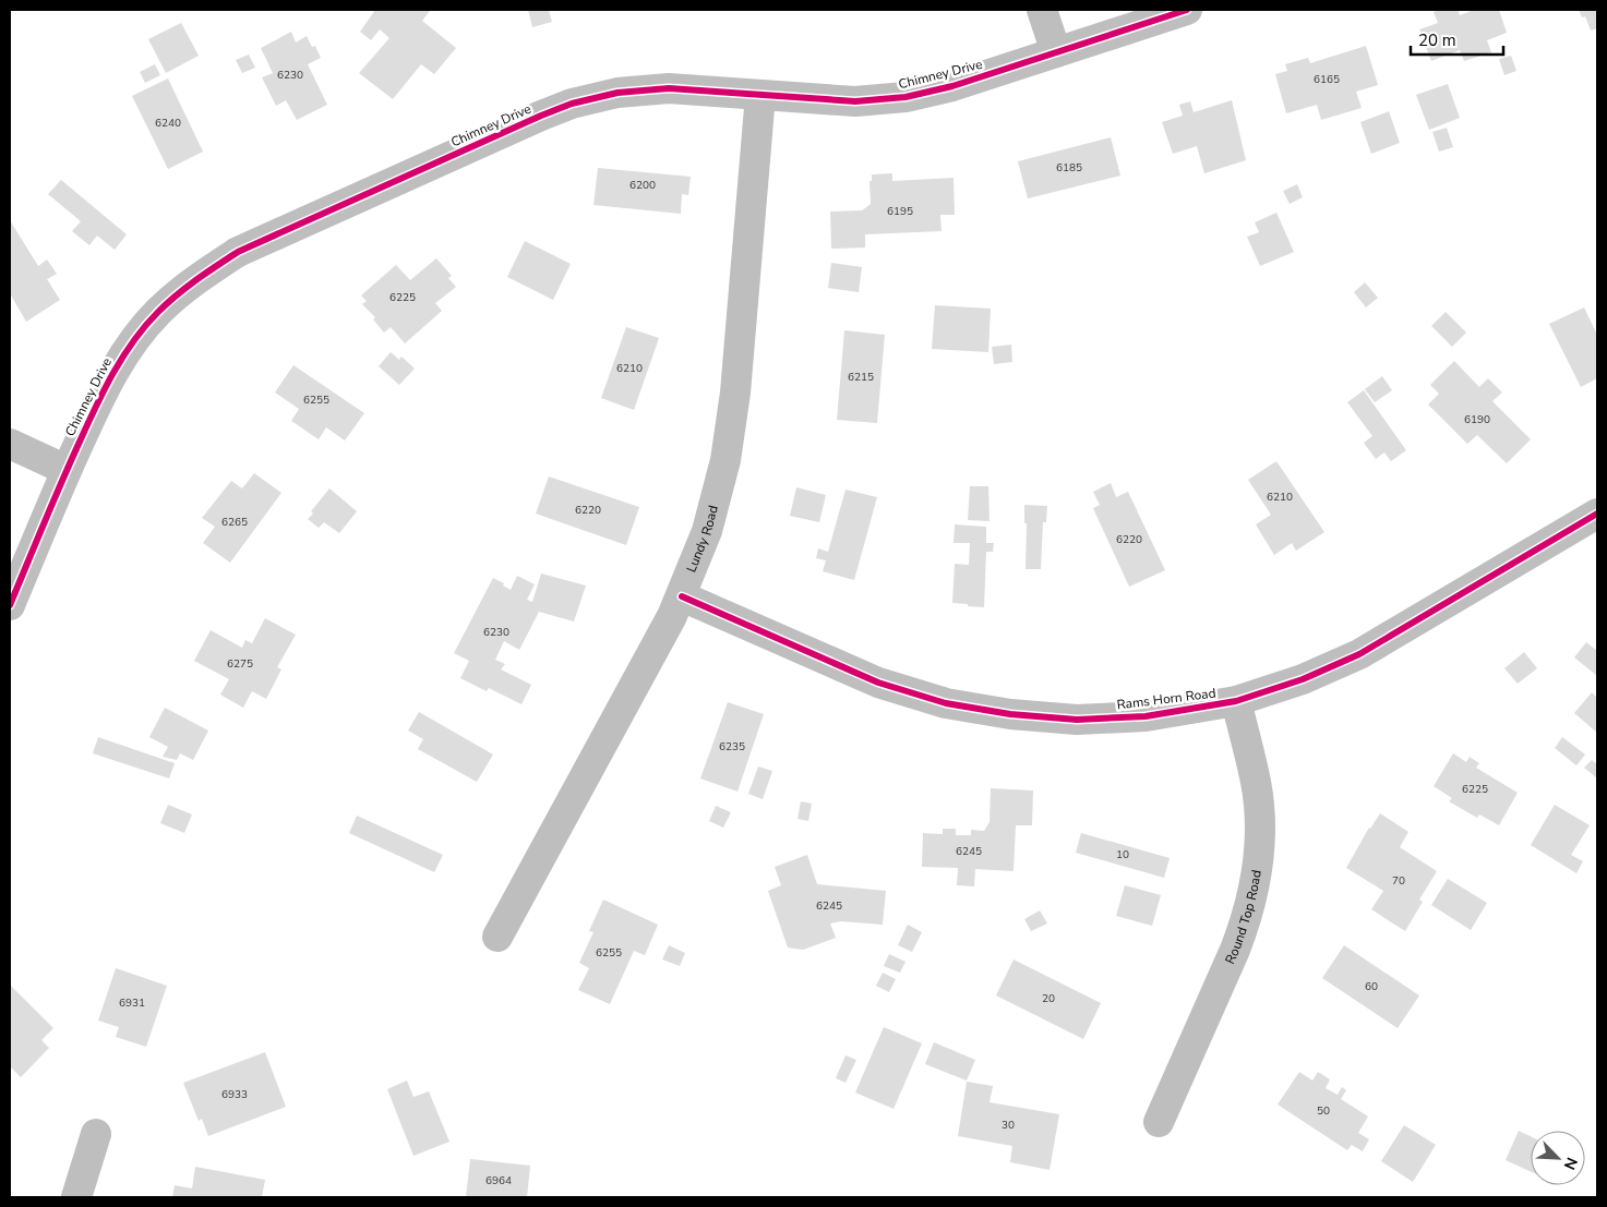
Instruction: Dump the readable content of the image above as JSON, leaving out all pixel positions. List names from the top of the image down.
{
  "streets": {
    "street": [
      "Chimney Drive",
      "Lundy Road",
      "Rams Horn Road",
      "Round Top Road"
    ]
  },
  "crossings": [
    ["Chimney Drive", "Lundy Road"],
    ["Lundy Road", "Rams Horn Road"],
    ["Rams Horn Road", "Round Top Road"]
  ],
  "house_numbers": [
    "6230",
    "6165",
    "6240",
    "6185",
    "6200",
    "6195",
    "6225",
    "6210",
    "6215",
    "6255",
    "6190",
    "6210",
    "6220",
    "6265",
    "6220",
    "6230",
    "6275",
    "6235",
    "6225",
    "6245",
    "10",
    "70",
    "6245",
    "6255",
    "60",
    "20",
    "6931",
    "6933",
    "50",
    "30",
    "6964"
  ],
  "scale_bar": "20 m",
  "north": "bottom right"
}
